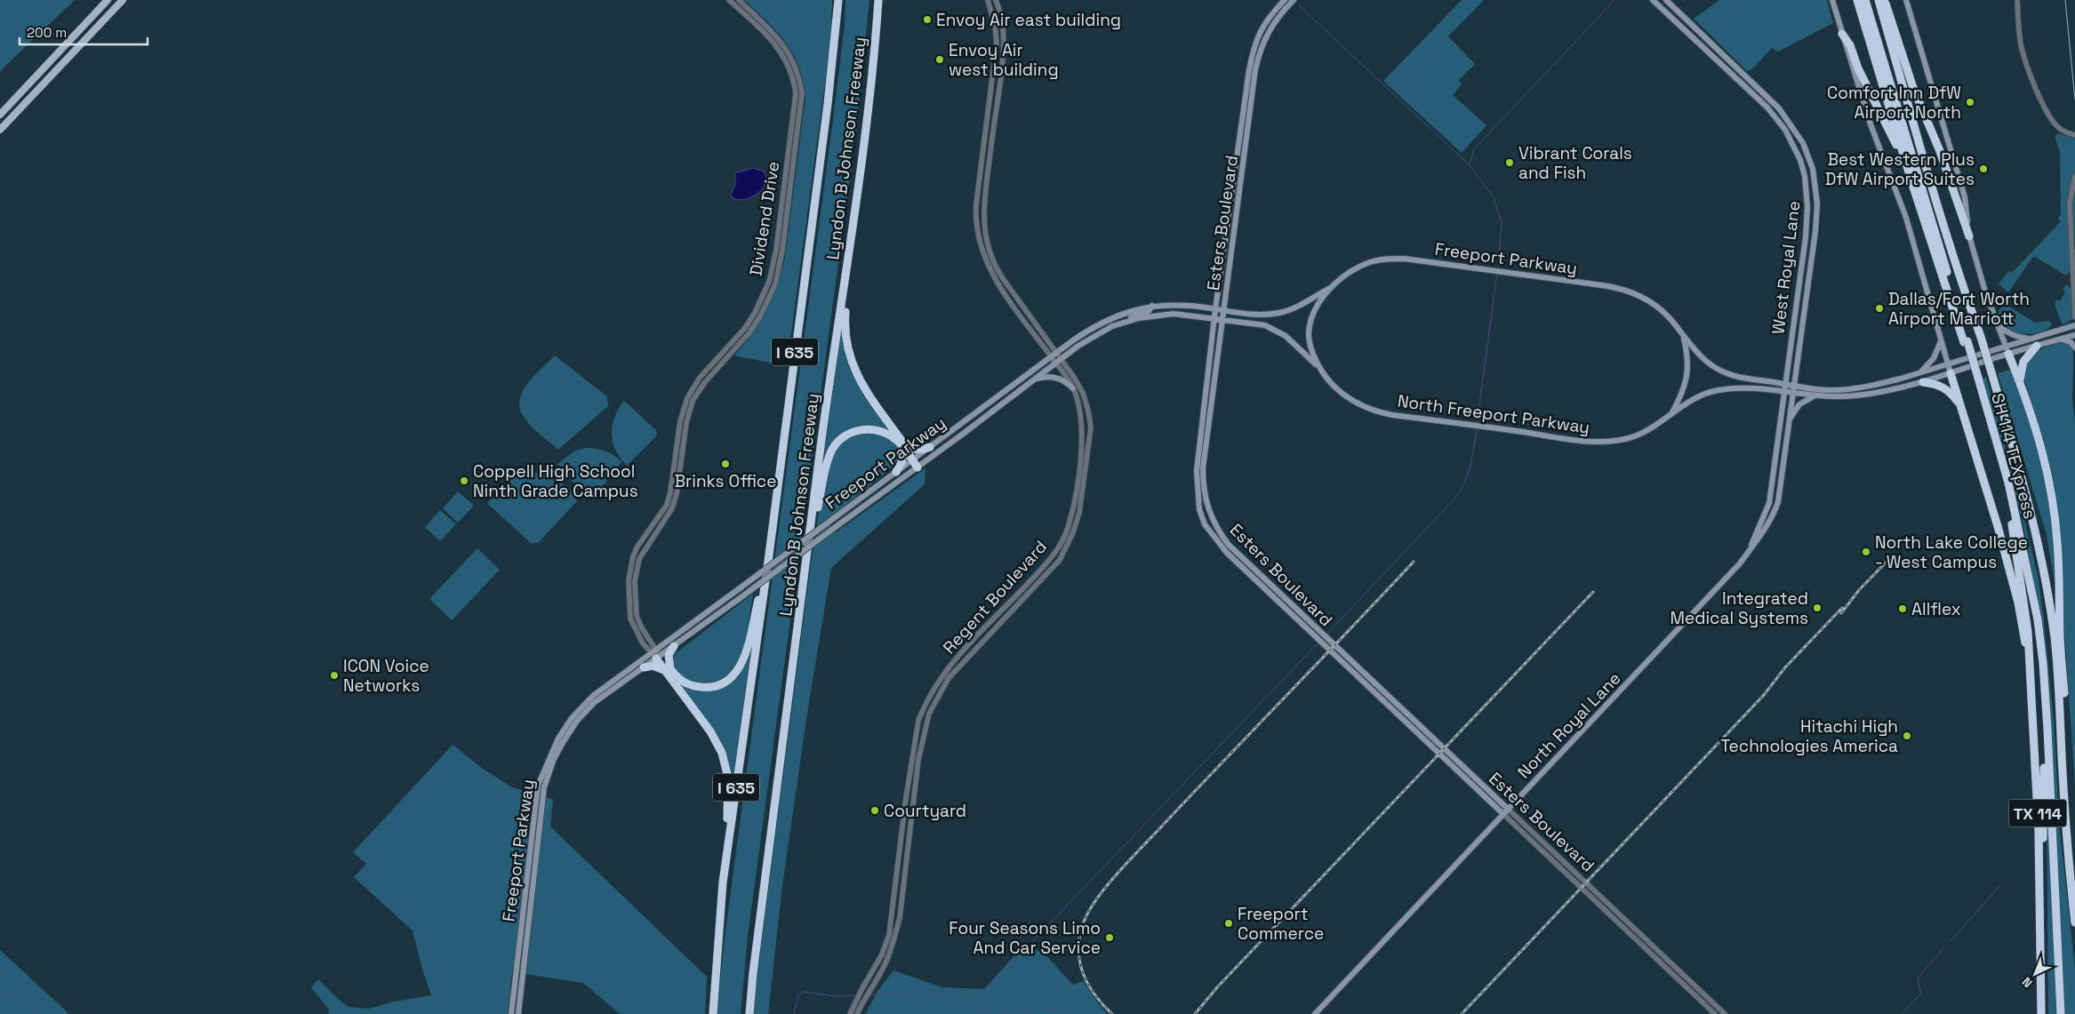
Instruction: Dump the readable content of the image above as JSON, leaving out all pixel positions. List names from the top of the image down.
{
  "streets": {
    "highway": [
      "Lyndon B Johnson Freeway",
      "I 635",
      "SH 114 TEXpress",
      "TX 114"
    ],
    "main road": [
      "Esters Boulevard",
      "Freeport Parkway",
      "West Royal Lane",
      "North Freeport Parkway",
      "North Royal Lane"
    ],
    "street": ["Dividend Drive", "Regent Boulevard"]
  },
  "crossings": [
    ["Dividend Drive", "Freeport Parkway"],
    ["Esters Boulevard", "Freeport Parkway"],
    ["Esters Boulevard", "North Royal Lane"],
    ["Freeport Parkway", "North Freeport Parkway"],
    ["Freeport Parkway", "Regent Boulevard"],
    ["West Royal Lane", "North Royal Lane"],
    ["SH 114 TEXpress", "TX 114"]
  ],
  "places": [
    "Envoy Air east building",
    "Envoy Air west building",
    "Comfort Inn DfW Airport North",
    "Vibrant Corals and Fish",
    "Best Western Plus DfW Airport Suites",
    "Dallas/Fort Worth Airport Marriott",
    "Brinks Office",
    "Coppell High School Ninth Grade Campus",
    "North Lake College - West Campus",
    "Integrated Medical Systems",
    "Allflex",
    "ICON Voice Networks",
    "Hitachi High Technologies America",
    "Courtyard",
    "Freeport Commerce",
    "Four Seasons Limo And Car Service"
  ],
  "scale_bar": "200 m",
  "north": "bottom left"
}
